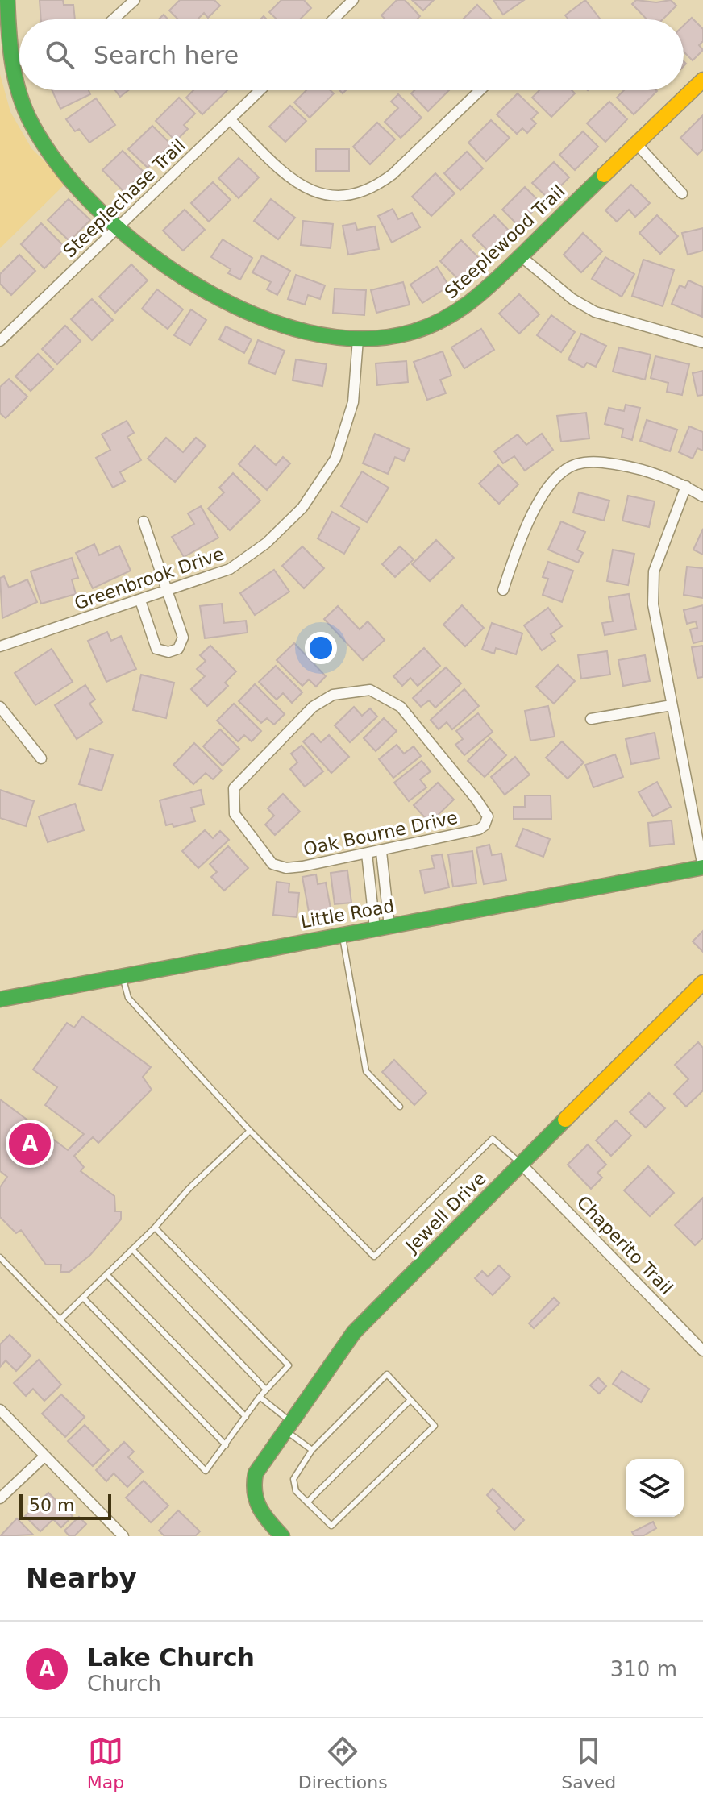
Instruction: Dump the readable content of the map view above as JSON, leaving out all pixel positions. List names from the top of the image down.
{
  "streets": {
    "street": [
      "Steeplechase Trail",
      "Steeplewood Trail",
      "Greenbrook Drive",
      "Oak Bourne Drive",
      "Little Road",
      "Jewell Drive",
      "Chaperito Trail"
    ]
  },
  "crossings": [
    ["Steeplechase Trail", "Steeplewood Trail"],
    ["Steeplewood Trail", "Greenbrook Drive"],
    ["Jewell Drive", "Chaperito Trail"]
  ],
  "scale_bar": "50 m",
  "page": {
    "search": "Search here",
    "pins": "A",
    "scale": "50 m",
    "heading": "Nearby",
    "list": [
      {
        "mark": "A",
        "name": "Lake Church",
        "note": "Church",
        "value": "310 m"
      }
    ],
    "nav": ["Map", "Directions", "Saved"]
  }
}
